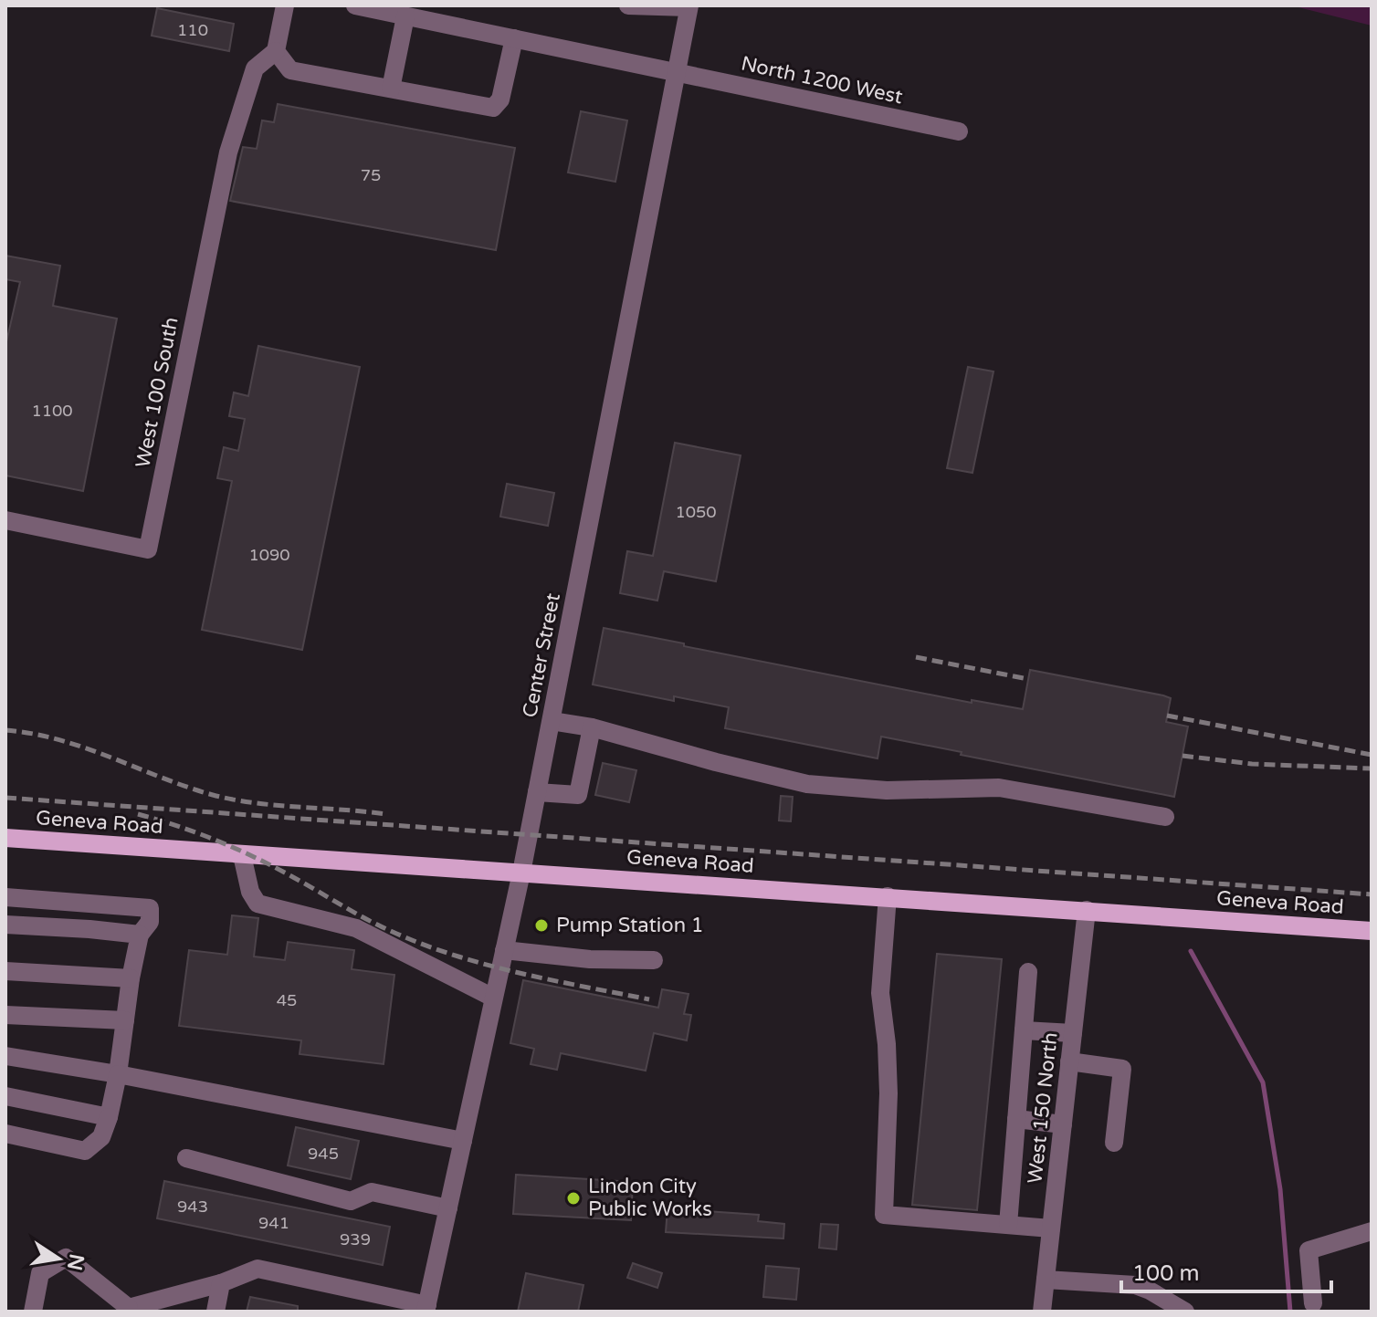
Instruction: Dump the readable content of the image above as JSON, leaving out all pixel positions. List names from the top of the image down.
{
  "streets": {
    "main road": ["Geneva Road"],
    "street": [
      "North 1200 West",
      "West 100 South",
      "Center Street",
      "West 150 North"
    ]
  },
  "crossings": [
    ["North 1200 West", "Center Street"],
    ["Center Street", "Geneva Road"],
    ["Geneva Road", "West 150 North"]
  ],
  "places": ["Pump Station 1", "Lindon City Public Works"],
  "house_numbers": [
    "110",
    "75",
    "1100",
    "1050",
    "1090",
    "45",
    "945",
    "943",
    "941",
    "939"
  ],
  "scale_bar": "100 m",
  "north": "right"
}
